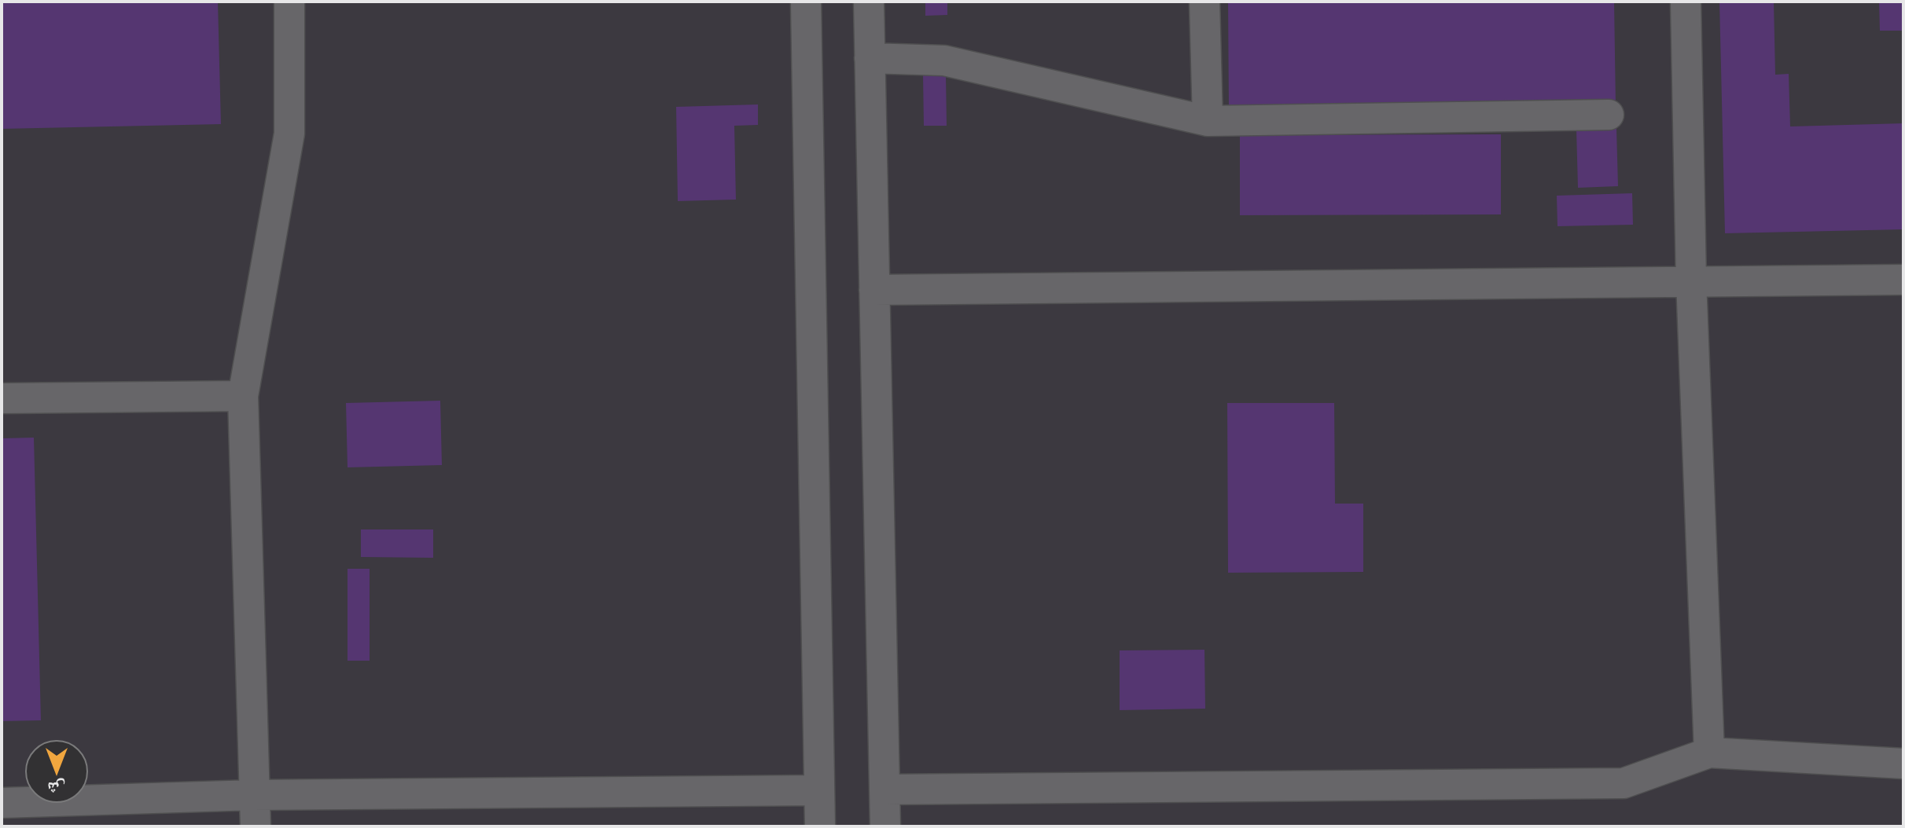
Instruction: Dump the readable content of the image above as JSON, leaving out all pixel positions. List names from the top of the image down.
{
  "north": "bottom"
}
